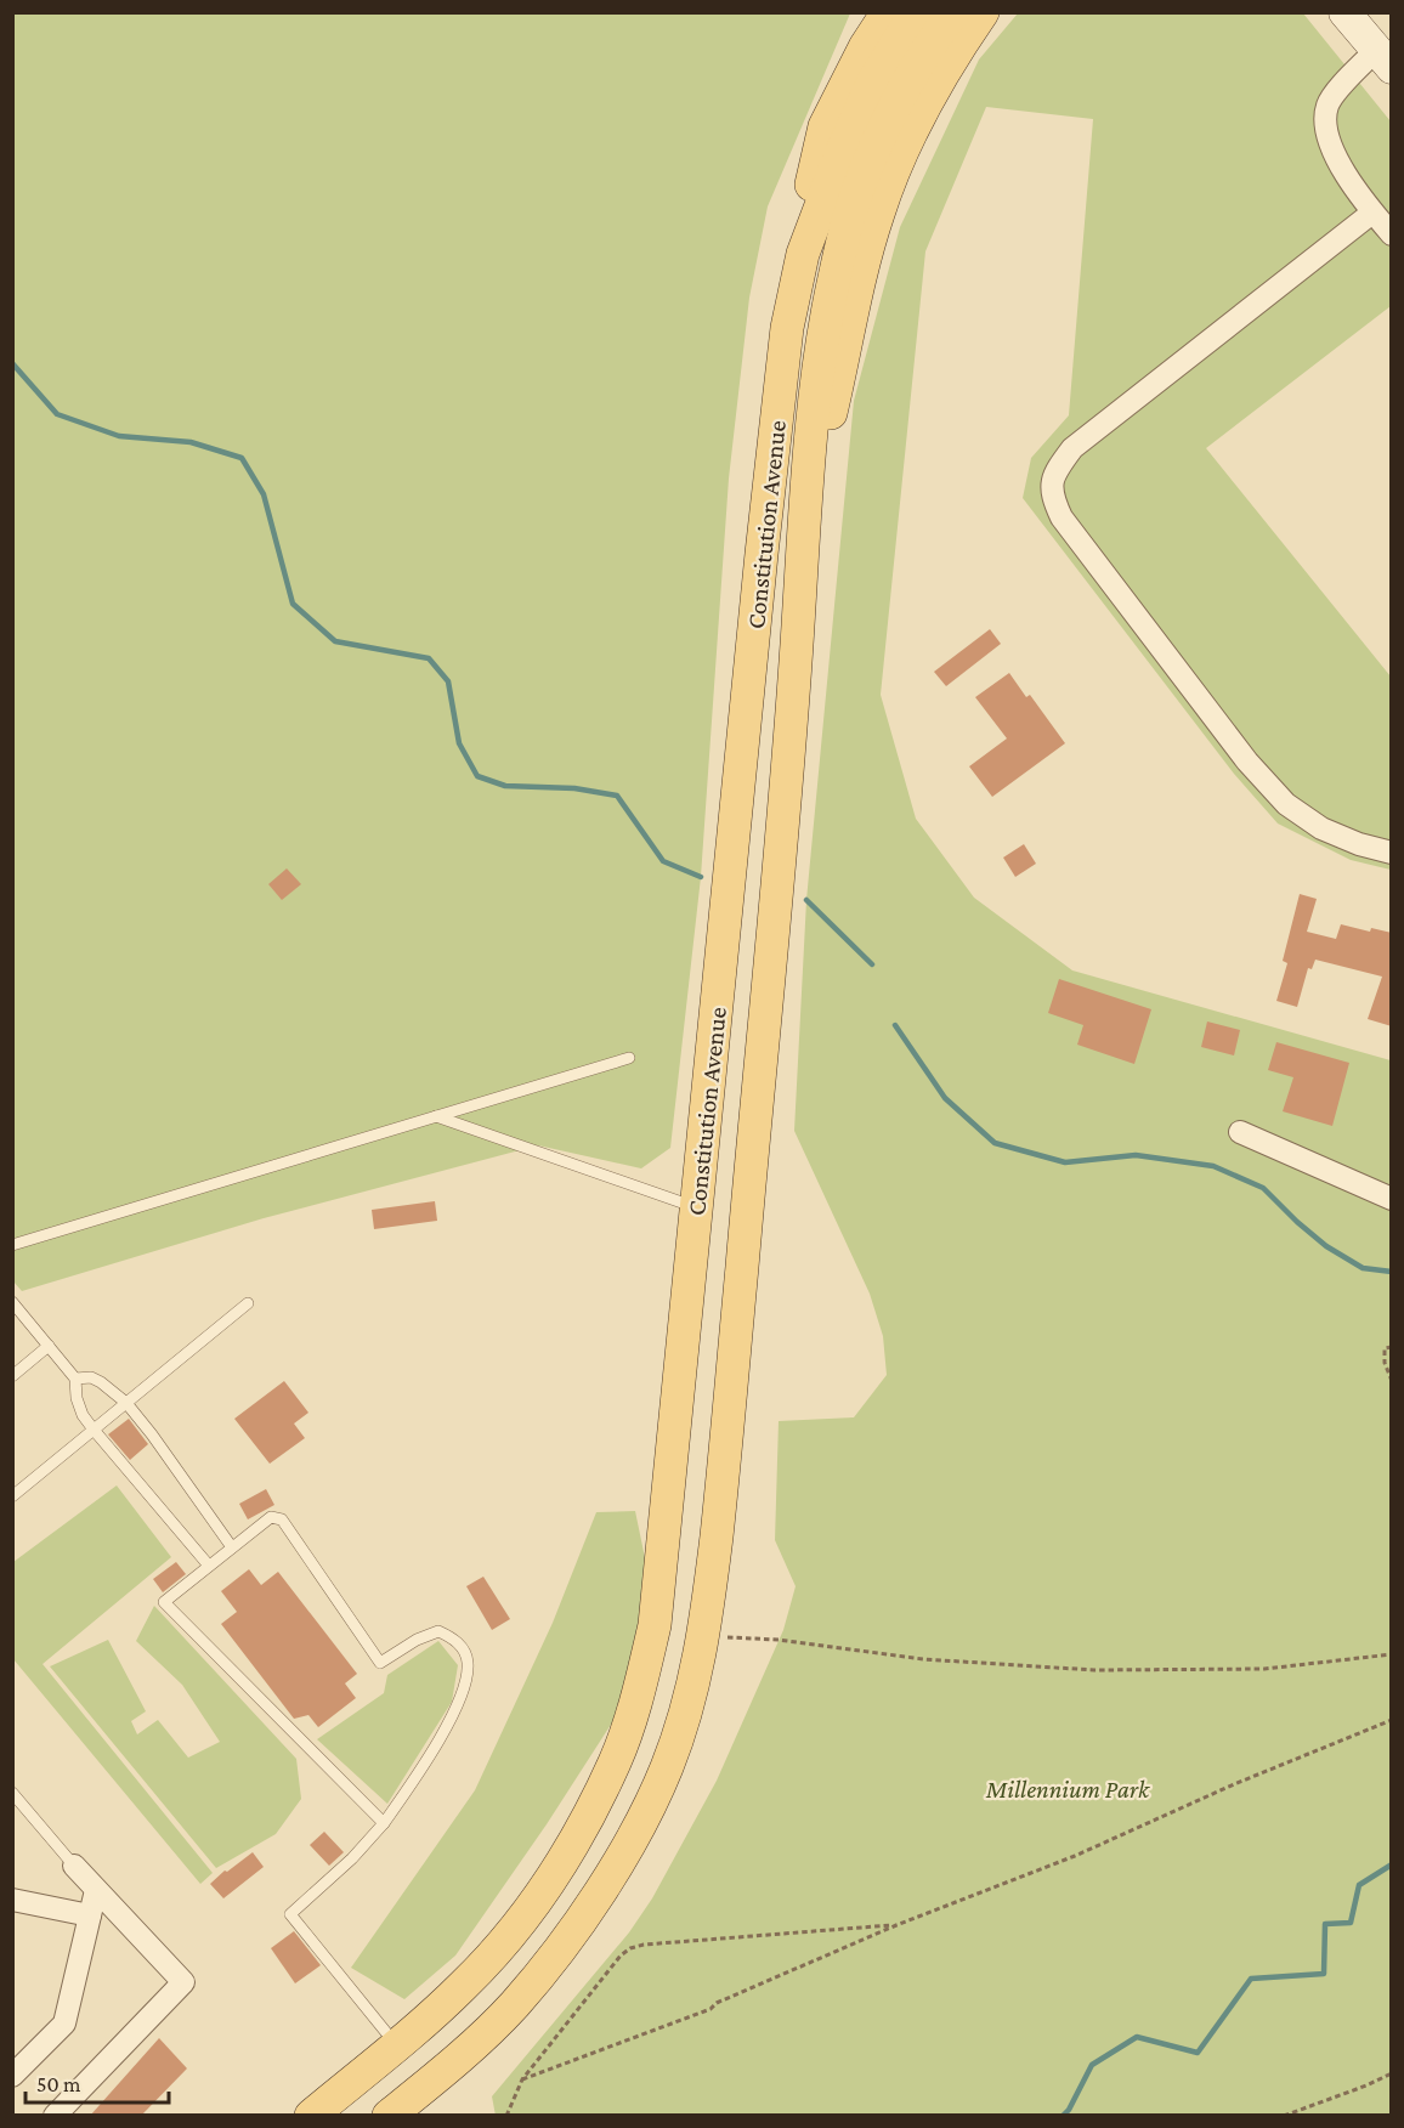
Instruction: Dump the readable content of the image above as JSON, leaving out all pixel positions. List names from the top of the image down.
{
  "streets": {
    "main road": ["Constitution Avenue"]
  },
  "parks": ["Millennium Park"],
  "scale_bar": "50 m"
}
